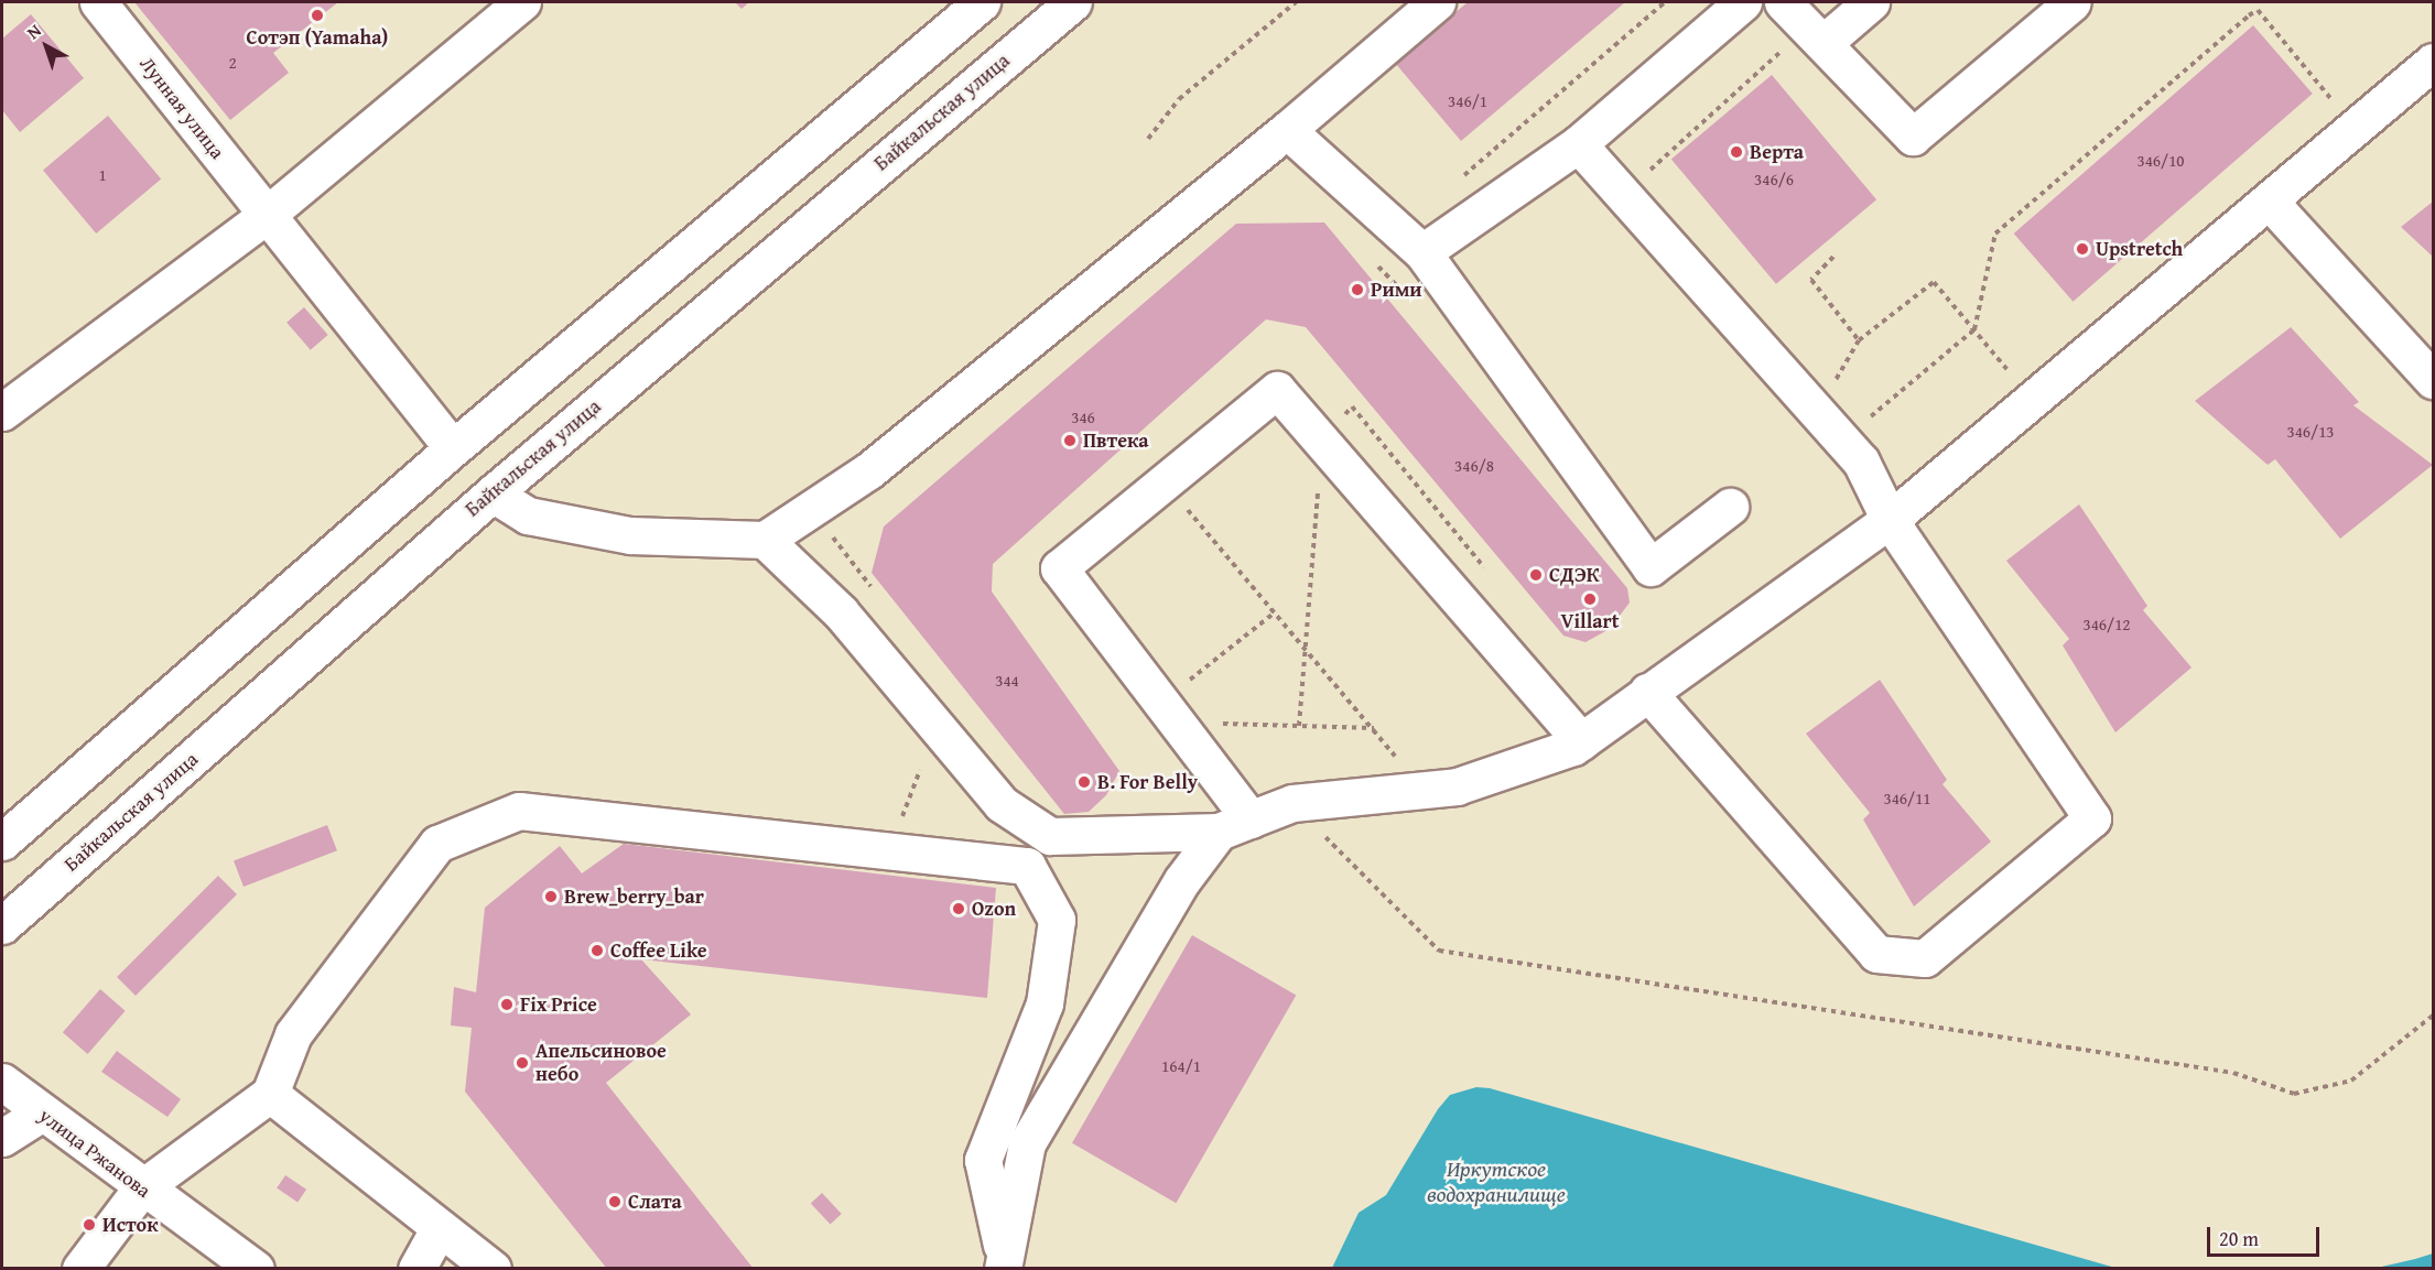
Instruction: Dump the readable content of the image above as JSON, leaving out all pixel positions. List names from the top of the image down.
{
  "streets": {
    "street": ["Лунная улица", "Байкальская улица", "улица Ржанова"]
  },
  "water": ["Иркутское водохранилище"],
  "places": [
    "Сотэп (Yamaha)",
    "Верта",
    "Upstretch",
    "Рими",
    "Пвтека",
    "СДЭК",
    "Villart",
    "B. For Belly",
    "Brew_berry_bar",
    "Ozon",
    "Coffee Like",
    "Fix Price",
    "Апельсиновое небо",
    "Слата",
    "Исток"
  ],
  "house_numbers": [
    "2",
    "346/1",
    "346/10",
    "1",
    "346/6",
    "346",
    "346/13",
    "346/8",
    "346/12",
    "344",
    "346/11",
    "164/1"
  ],
  "scale_bar": "20 m",
  "north": "top left"
}
